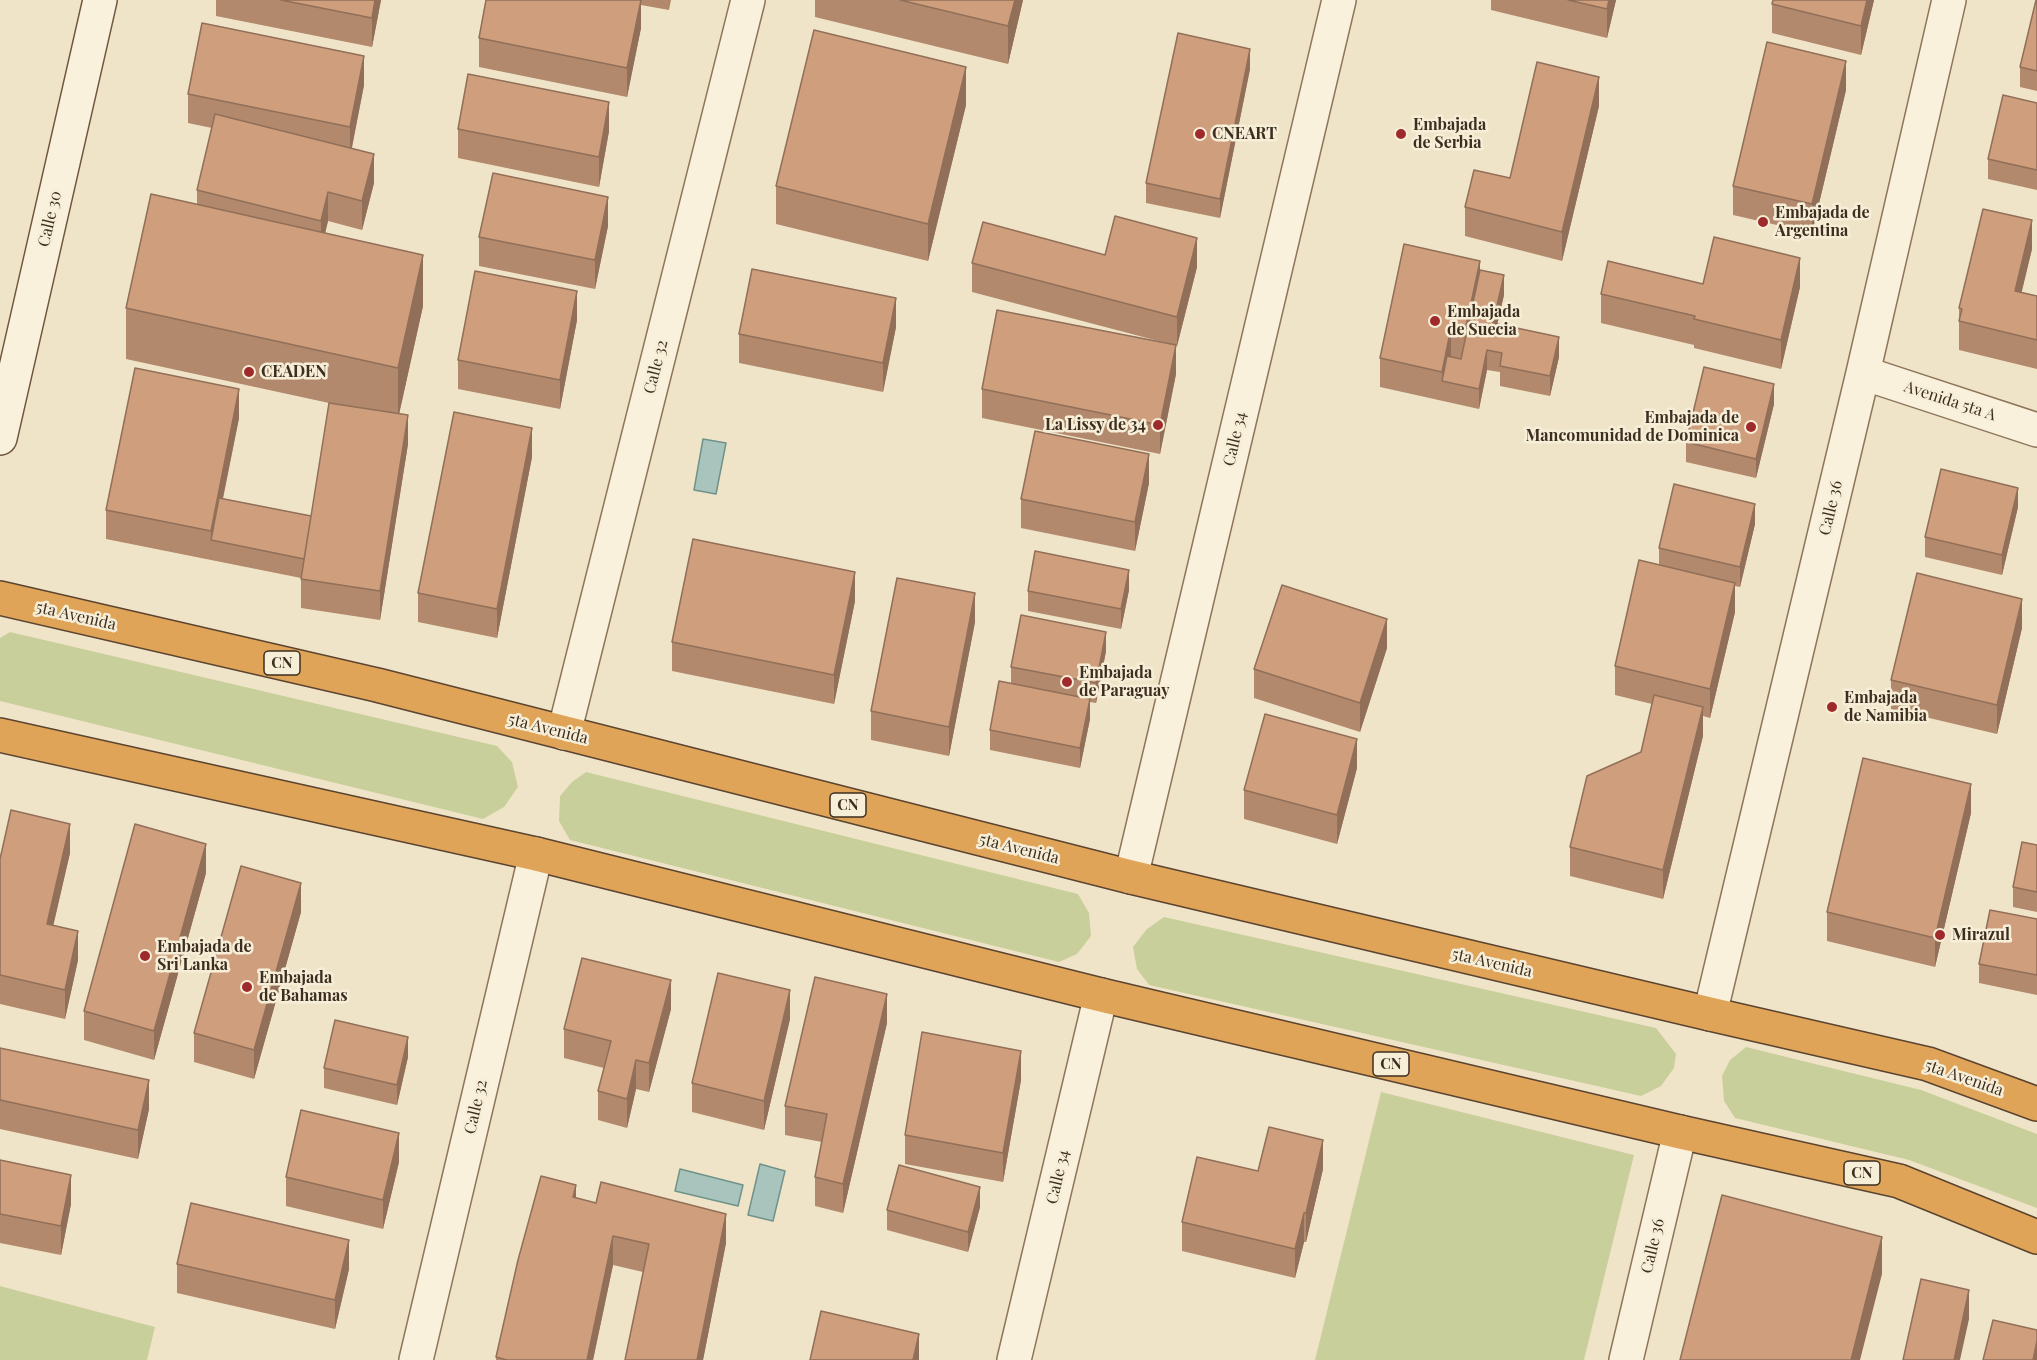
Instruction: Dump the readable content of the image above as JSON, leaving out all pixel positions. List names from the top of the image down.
{
  "streets": {
    "highway": ["5ta Avenida", "CN"],
    "street": [
      "Calle 30",
      "Calle 32",
      "Avenida 5ta A",
      "Calle 34",
      "Calle 36"
    ]
  },
  "crossings": [
    ["Calle 32", "5ta Avenida"],
    ["Calle 32", "CN"],
    ["Avenida 5ta A", "Calle 36"],
    ["Calle 34", "5ta Avenida"],
    ["Calle 34", "CN"],
    ["Calle 36", "5ta Avenida"],
    ["Calle 36", "CN"]
  ],
  "places": [
    "CNEART",
    "Embajada de Serbia",
    "Embajada de Argentina",
    "Embajada de Suecia",
    "CEADEN",
    "La Lissy de 34",
    "Embajada de Mancomunidad de Dominica",
    "Embajada de Paraguay",
    "Embajada de Namibia",
    "Mirazul",
    "Embajada de Sri Lanka",
    "Embajada de Bahamas"
  ]
}
